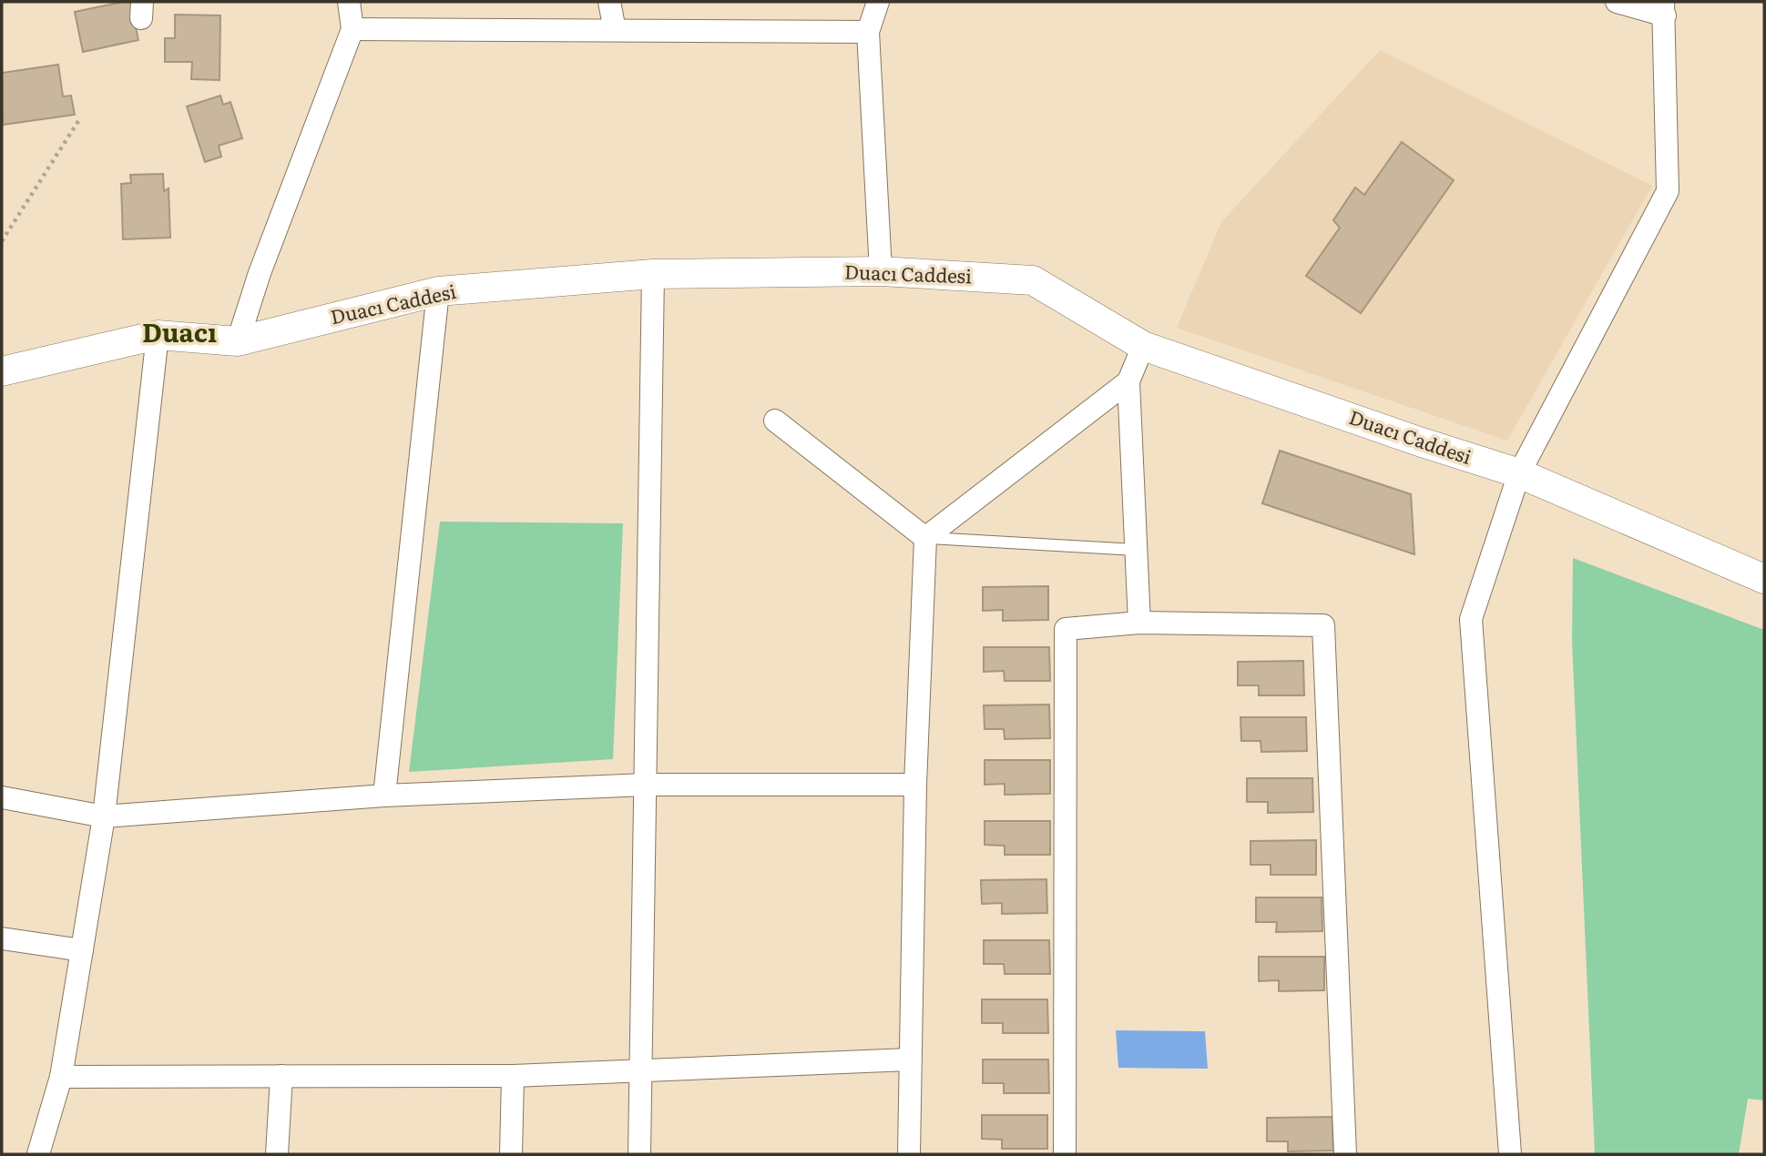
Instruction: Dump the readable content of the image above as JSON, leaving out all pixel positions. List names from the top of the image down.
{
  "streets": {
    "street": ["Duacı Caddesi"]
  },
  "districts": ["Duacı"]
}
